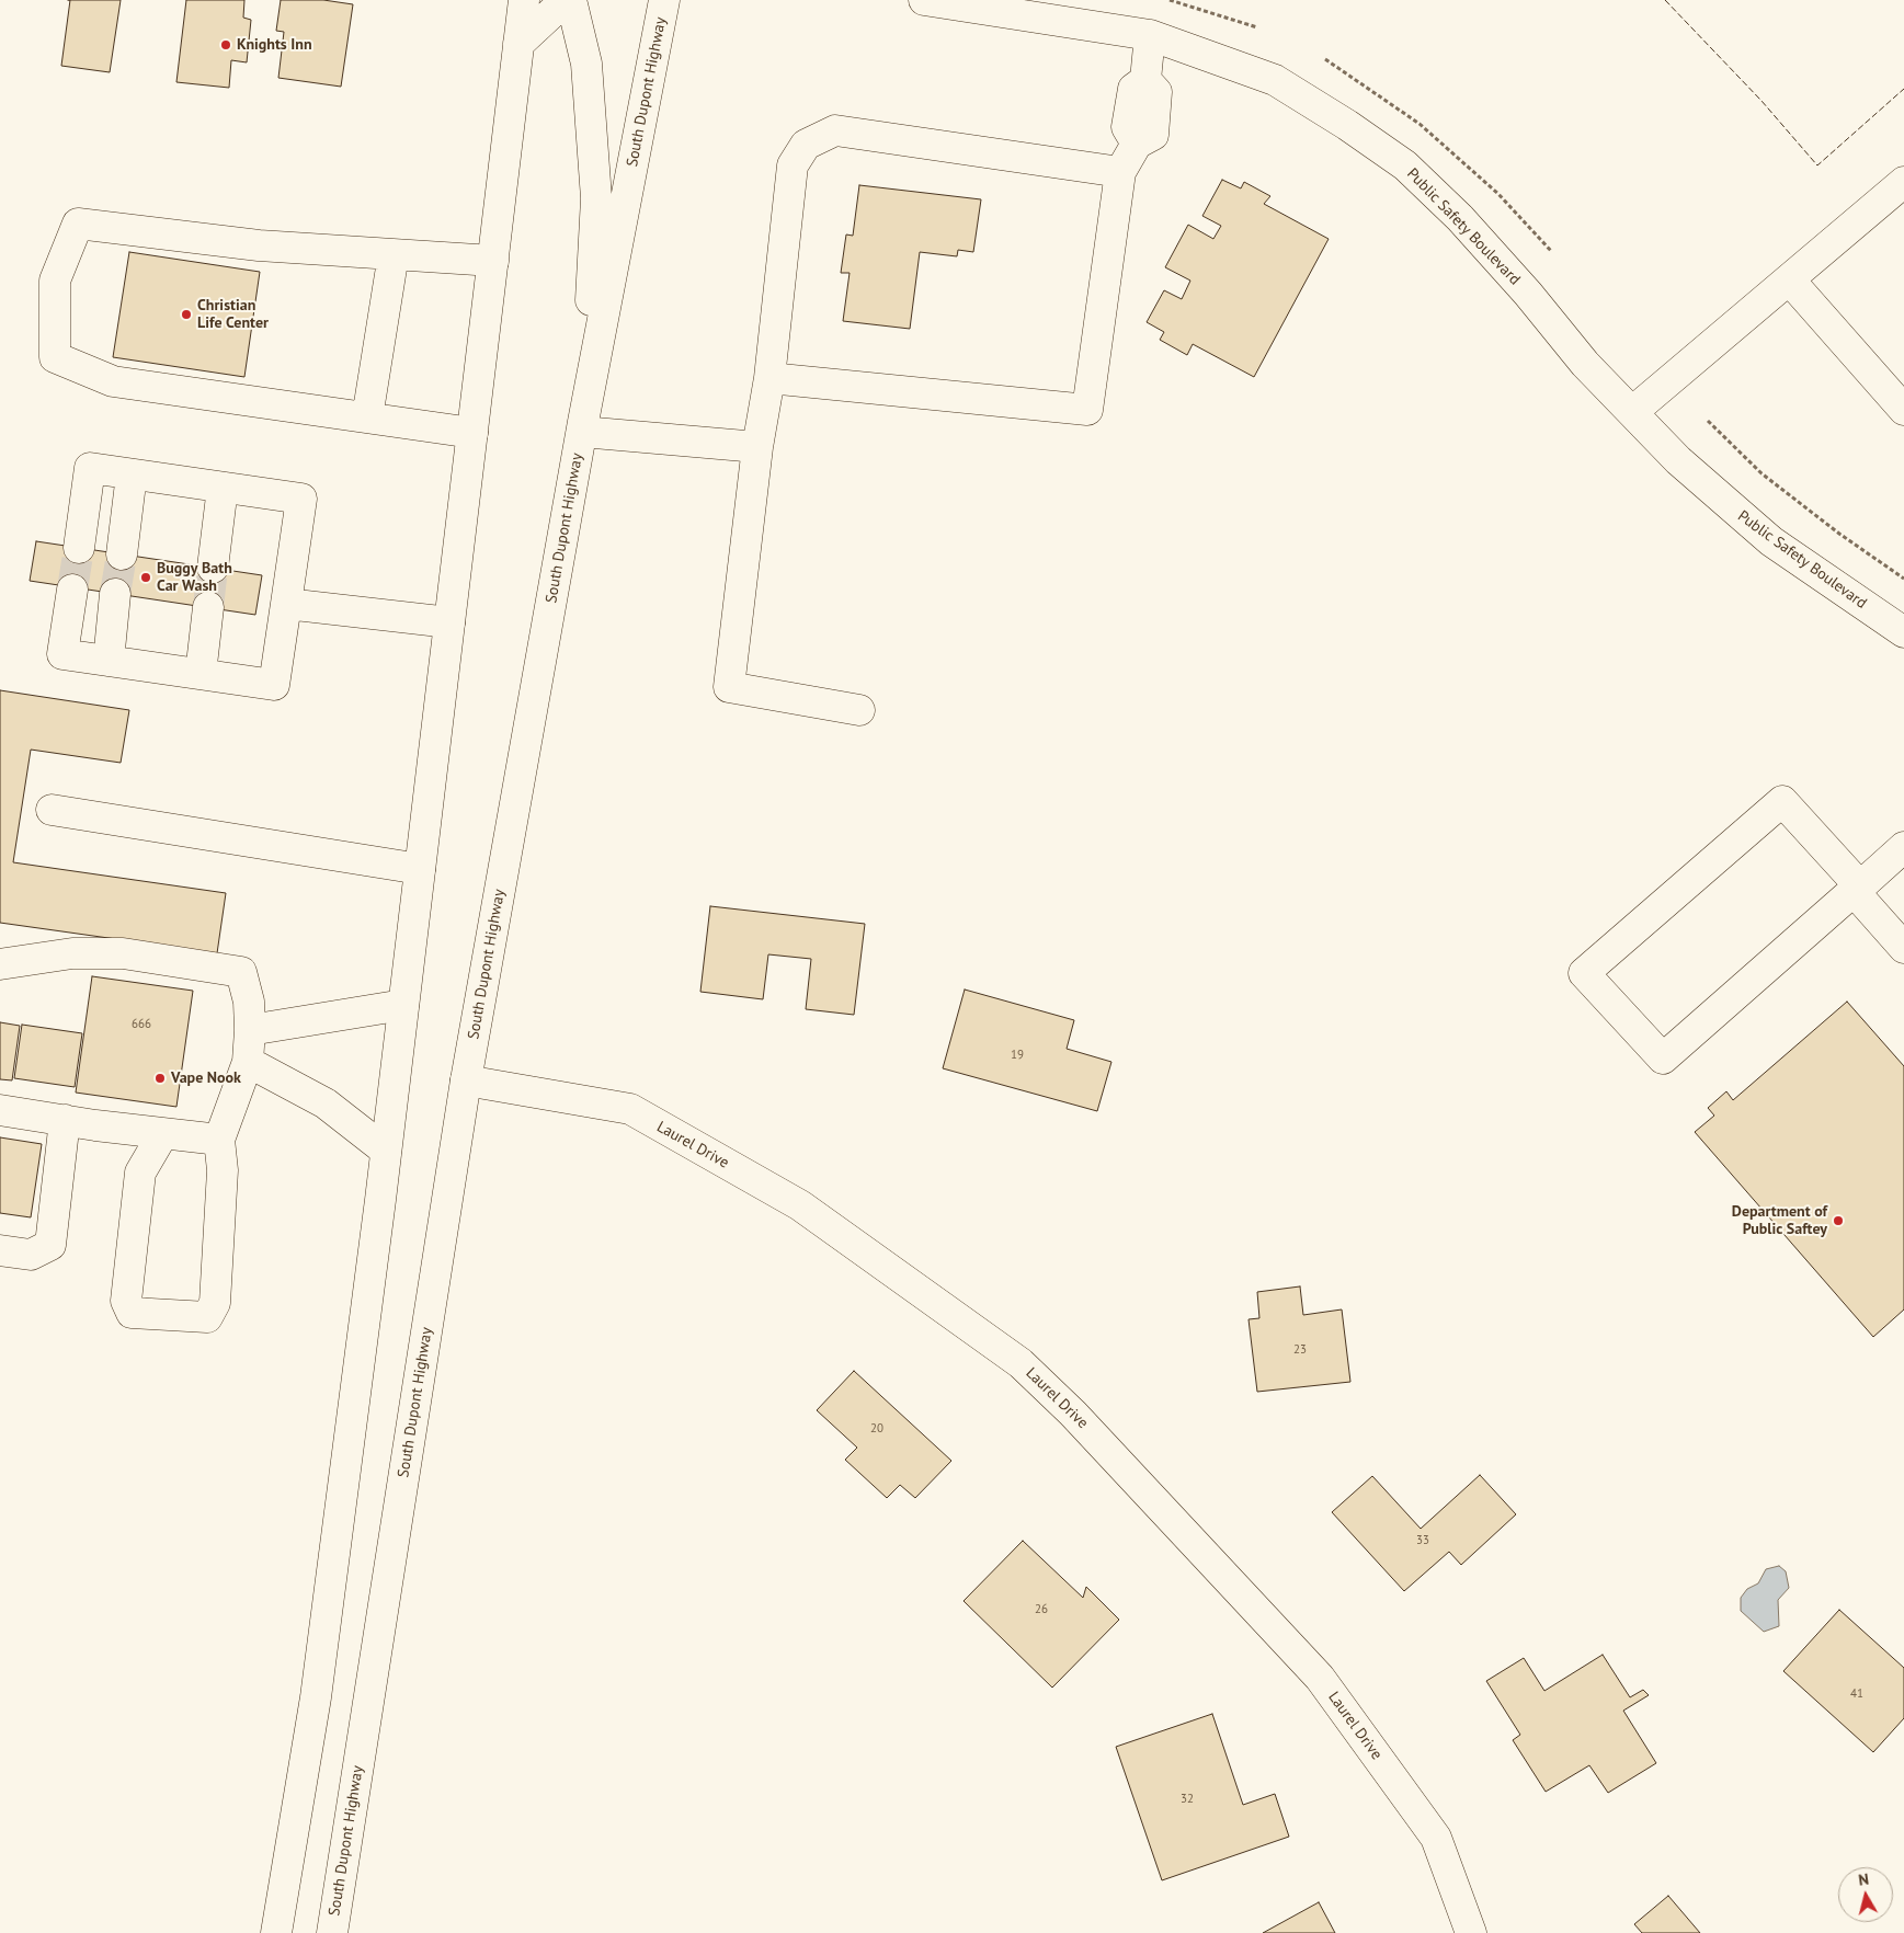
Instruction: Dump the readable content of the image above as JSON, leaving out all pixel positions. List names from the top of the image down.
{
  "streets": {
    "main road": ["South Dupont Highway", "Public Safety Boulevard", "Laurel Drive"]
  },
  "crossings": [
    ["South Dupont Highway", "Laurel Drive"]
  ],
  "places": [
    "Knights Inn",
    "Christian Life Center",
    "Buggy Bath Car Wash",
    "Vape Nook",
    "Department of Public Saftey"
  ],
  "house_numbers": [
    "666",
    "19",
    "23",
    "20",
    "33",
    "26",
    "41",
    "32"
  ],
  "north": "top"
}
